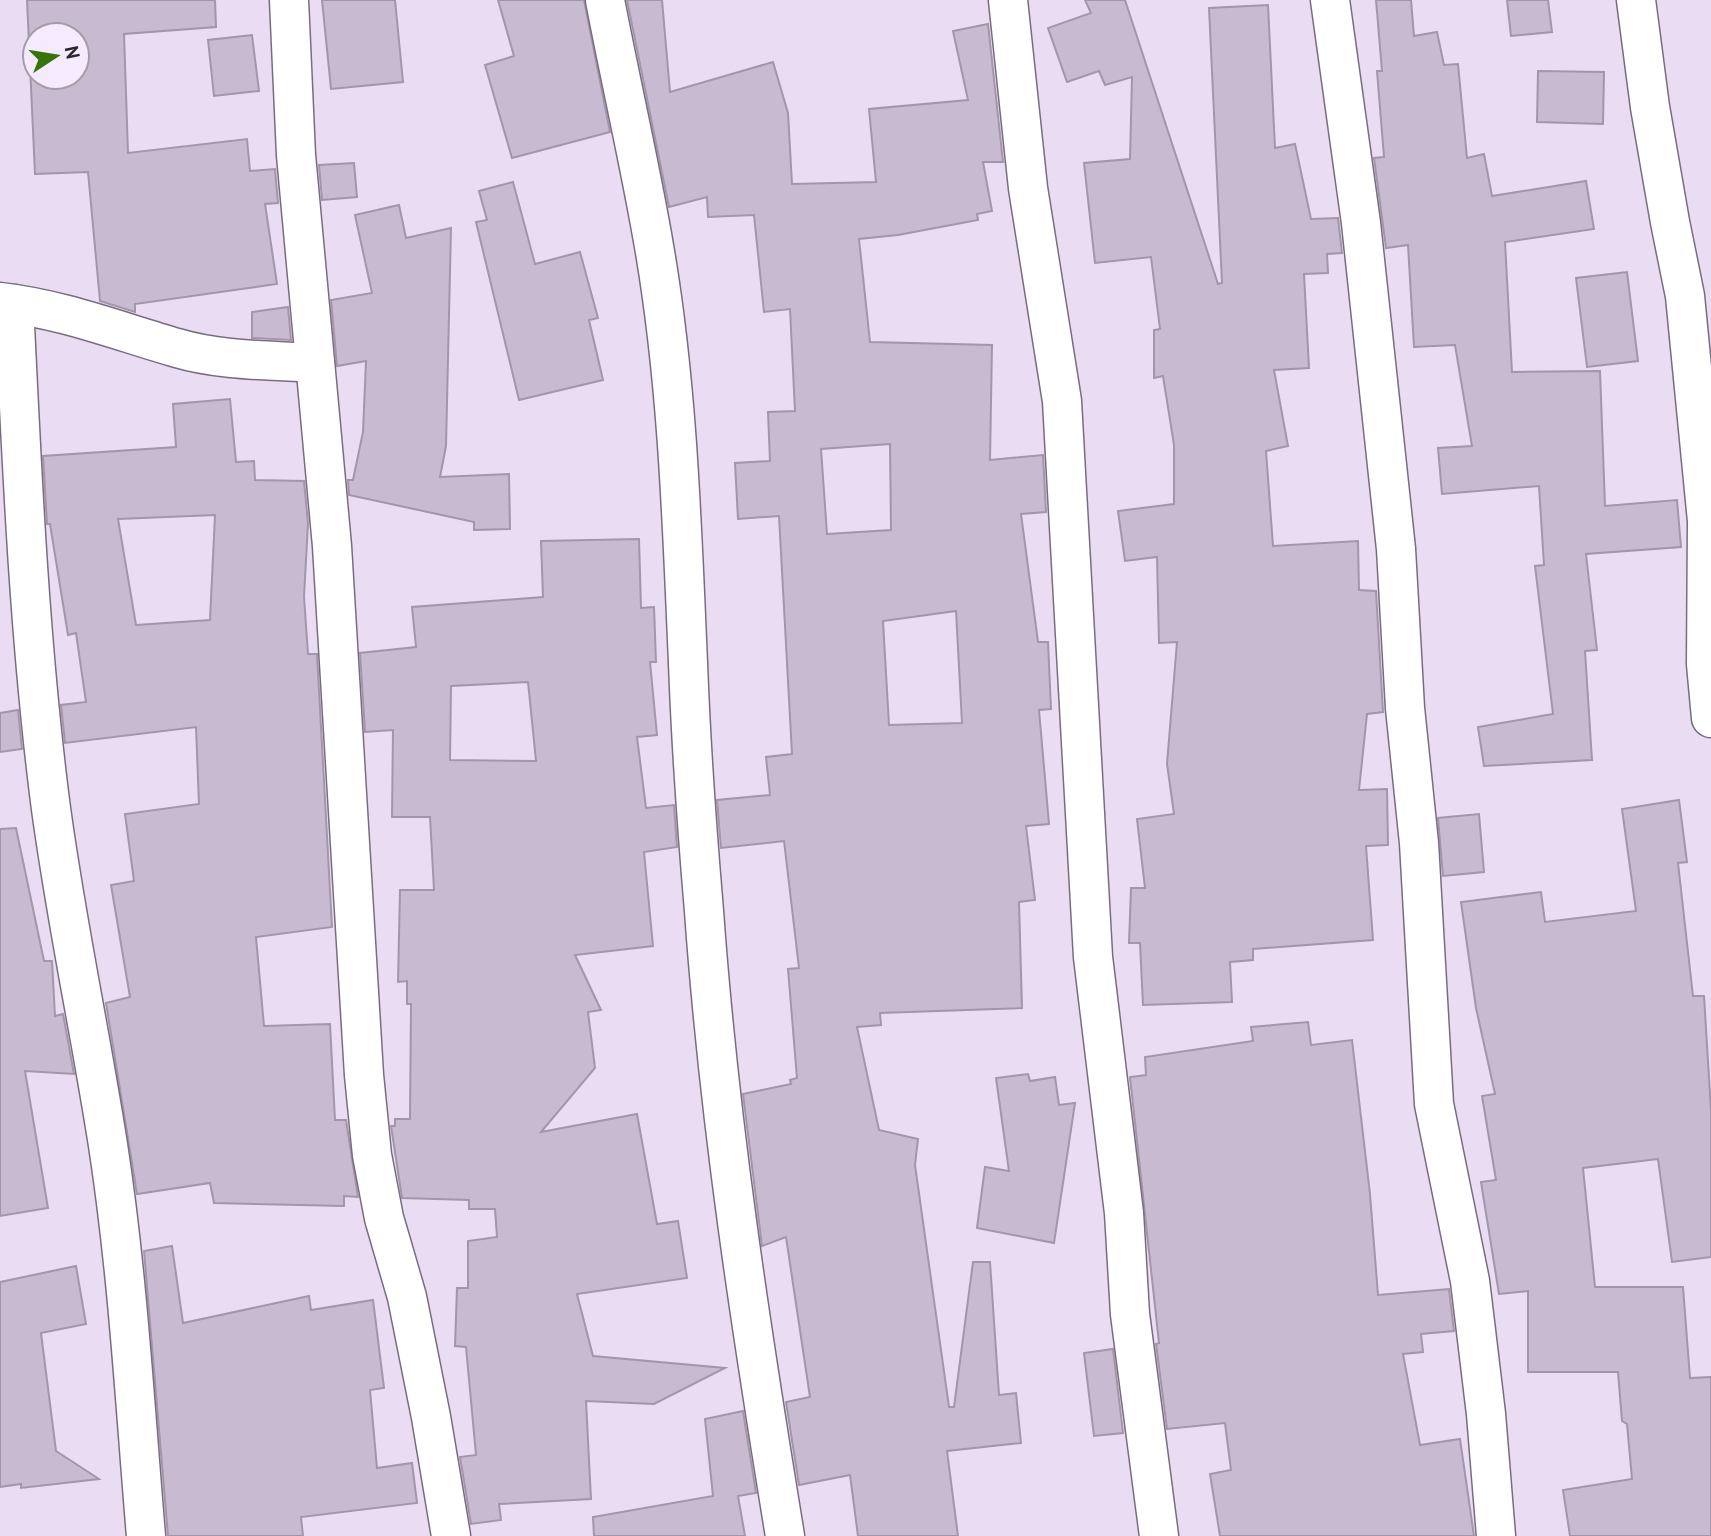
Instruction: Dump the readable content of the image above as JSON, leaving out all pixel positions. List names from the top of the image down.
{
  "north": "right"
}
